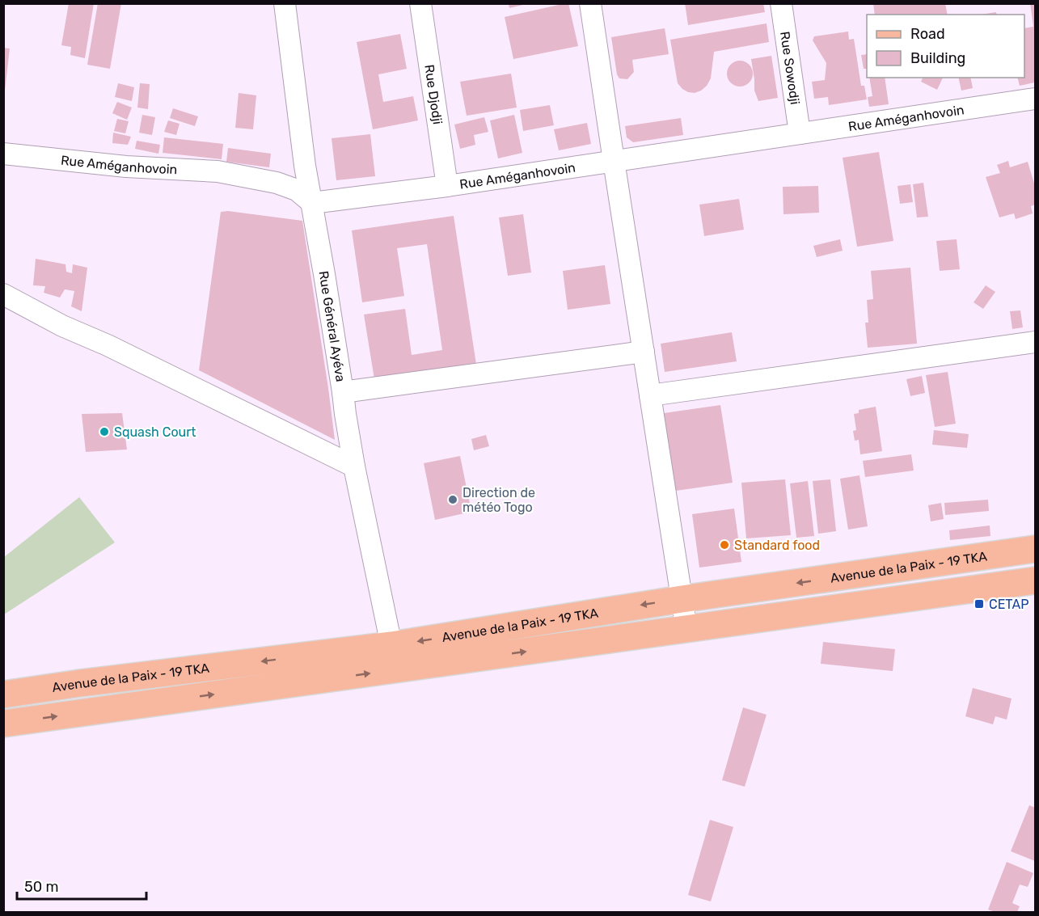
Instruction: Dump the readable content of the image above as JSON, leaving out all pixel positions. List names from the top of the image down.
{
  "streets": {
    "main road": ["Avenue de la Paix - 19 TKA"],
    "street": [
      "Rue Sowodji",
      "Rue Djodji",
      "Rue Améganhovoin",
      "Rue Général Ayéva"
    ]
  },
  "crossings": [
    ["Rue Sowodji", "Rue Améganhovoin"],
    ["Rue Djodji", "Rue Améganhovoin"],
    ["Rue Améganhovoin", "Rue Général Ayéva"],
    ["Rue Général Ayéva", "Avenue de la Paix - 19 TKA"]
  ],
  "places": {
    "other": ["Squash Court", "Direction de météo Togo", "Standard food"],
    "transit": ["CETAP"]
  },
  "legend": ["Road", "Building"],
  "scale_bar": "50 m"
}
